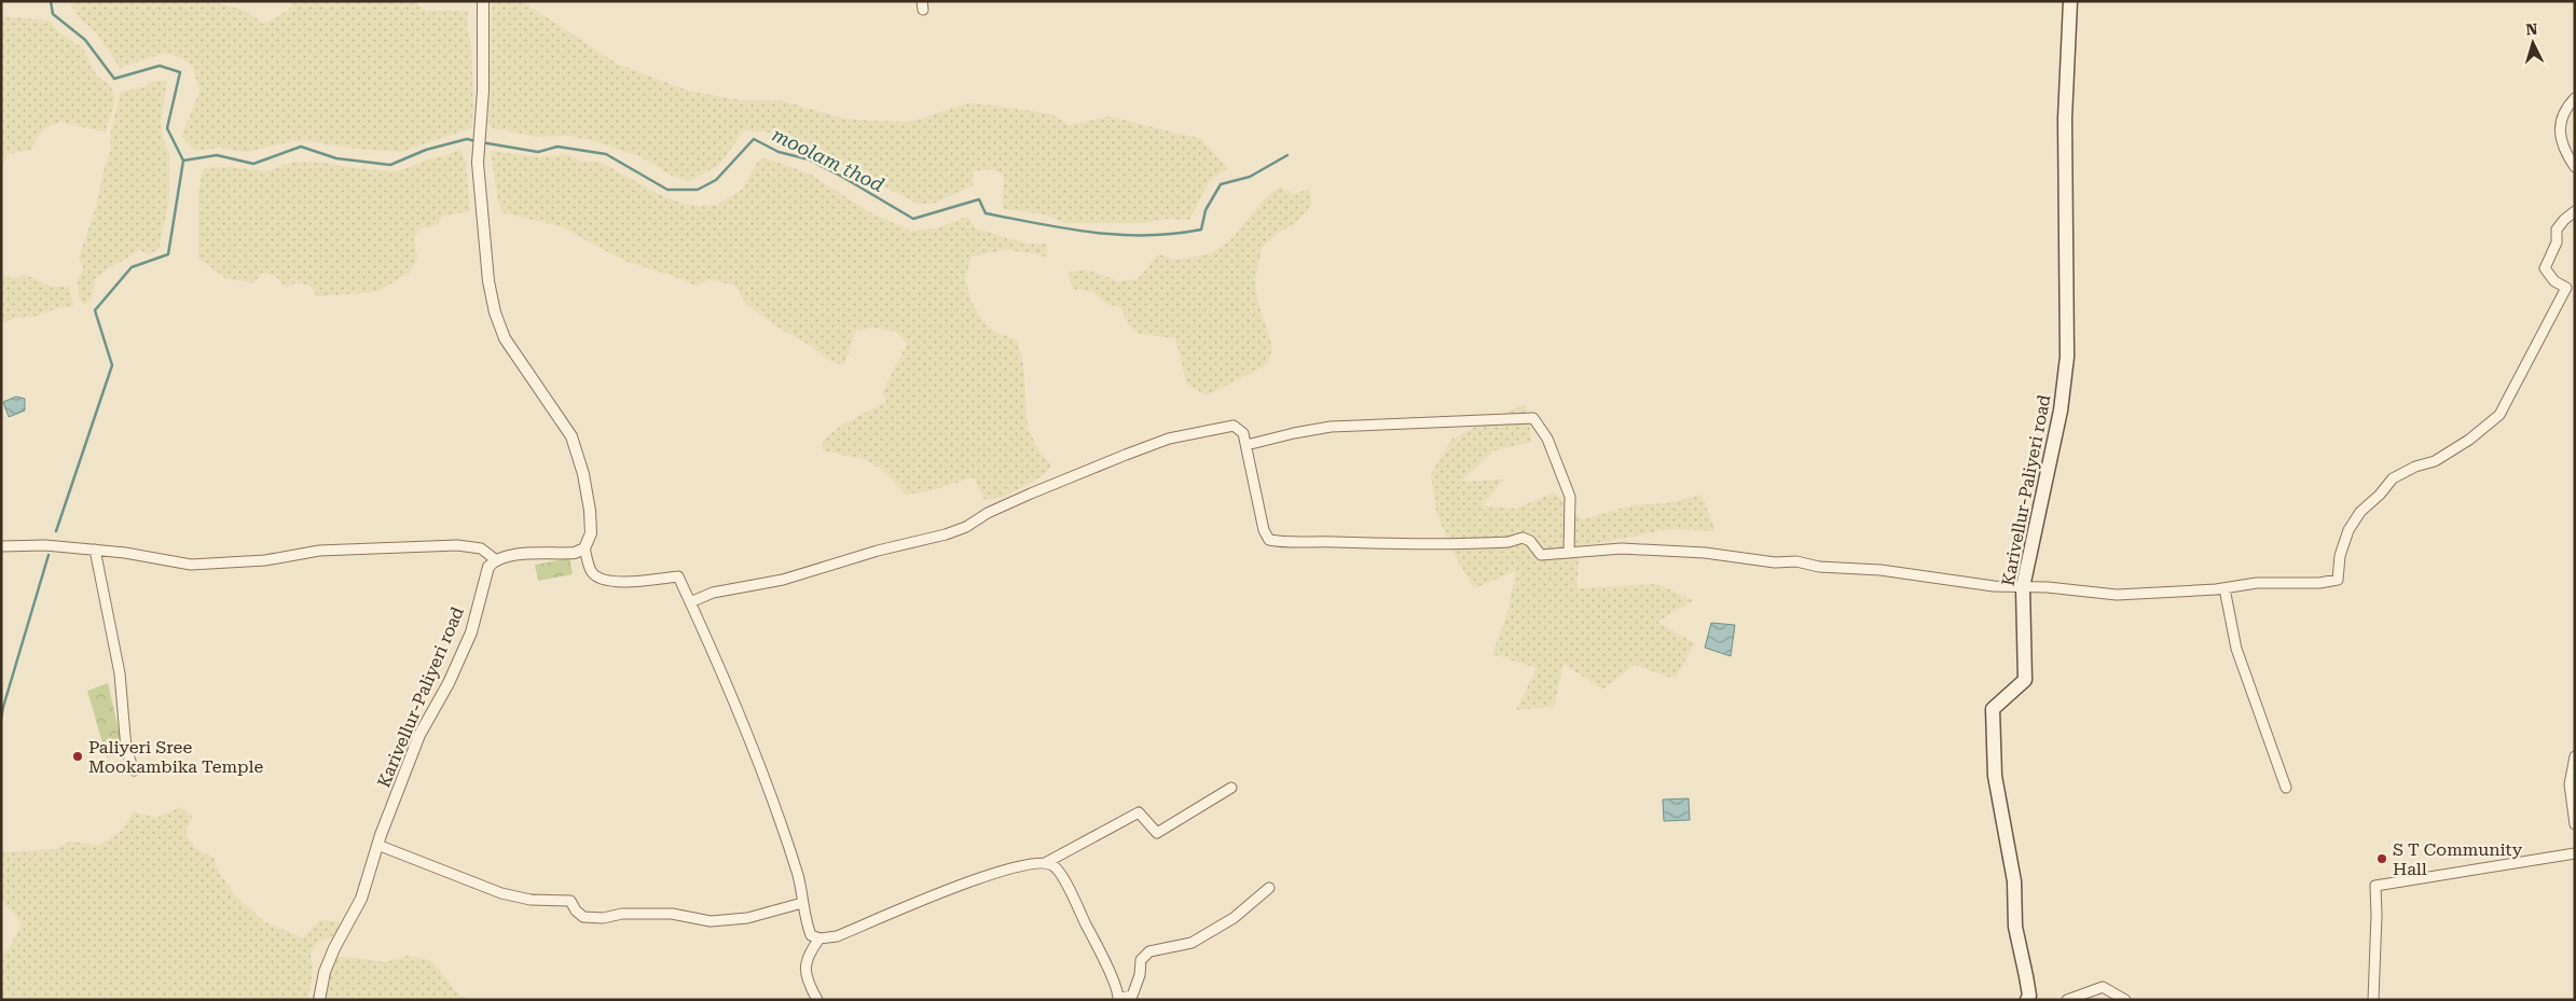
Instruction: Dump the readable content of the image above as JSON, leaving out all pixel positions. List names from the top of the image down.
{
  "streets": {
    "main road": ["Karivellur-Paliyeri road"]
  },
  "water": ["moolam thod"],
  "places": ["Paliyeri Sree Mookambika Temple", "S T Community Hall"],
  "north": "top"
}
